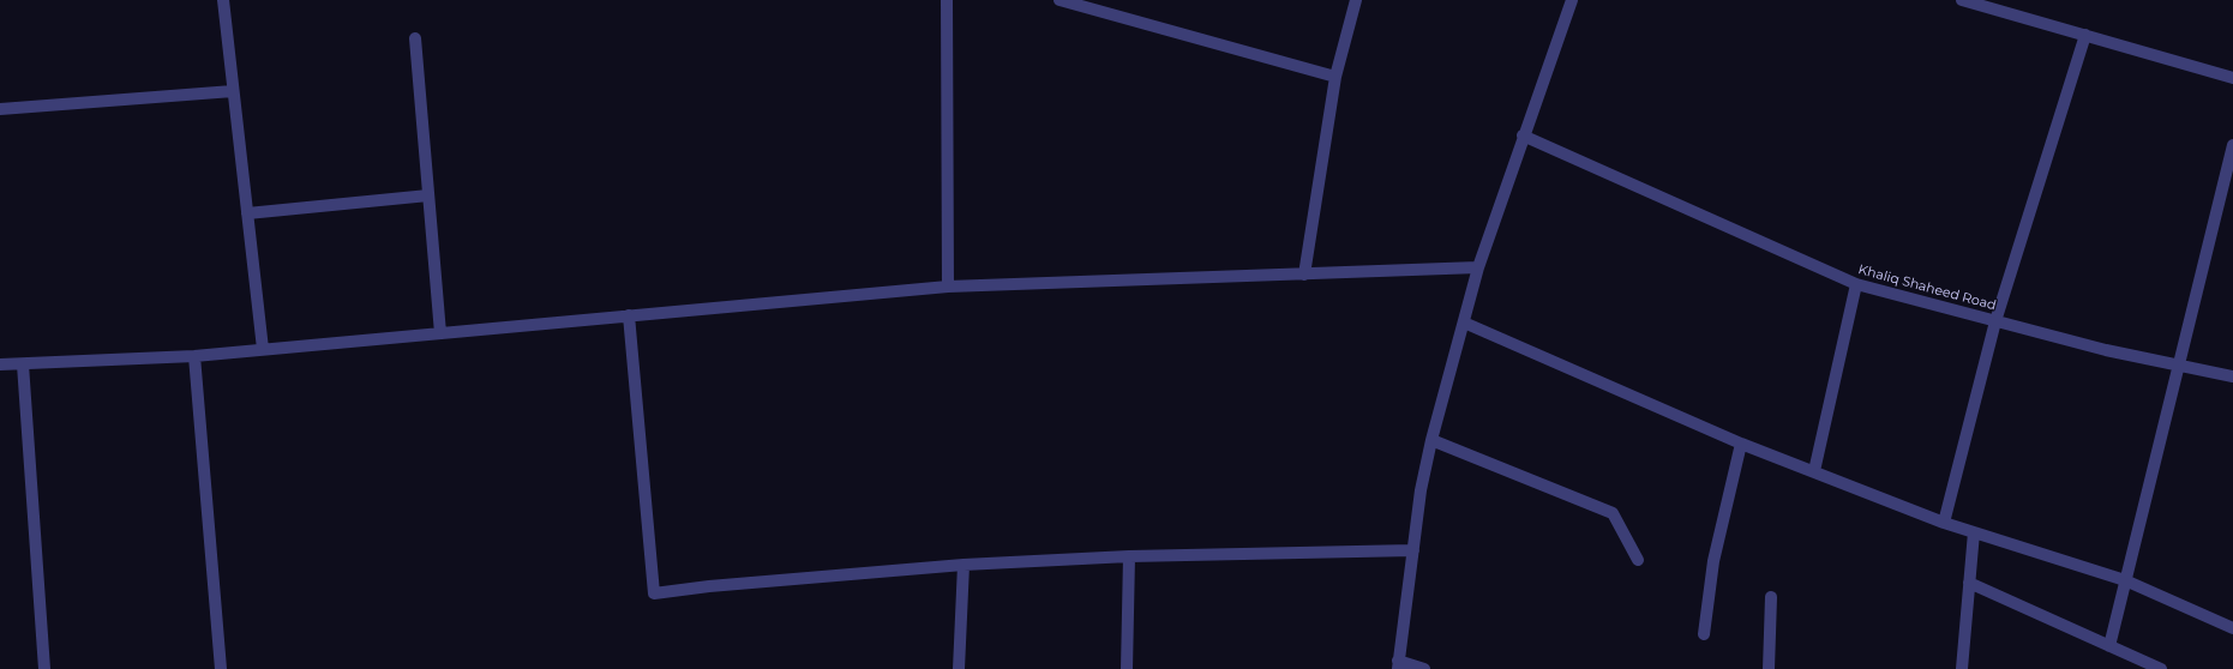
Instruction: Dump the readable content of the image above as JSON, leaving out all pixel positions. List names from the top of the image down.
{
  "streets": {
    "street": ["Khaliq Shaheed Road"]
  }
}
